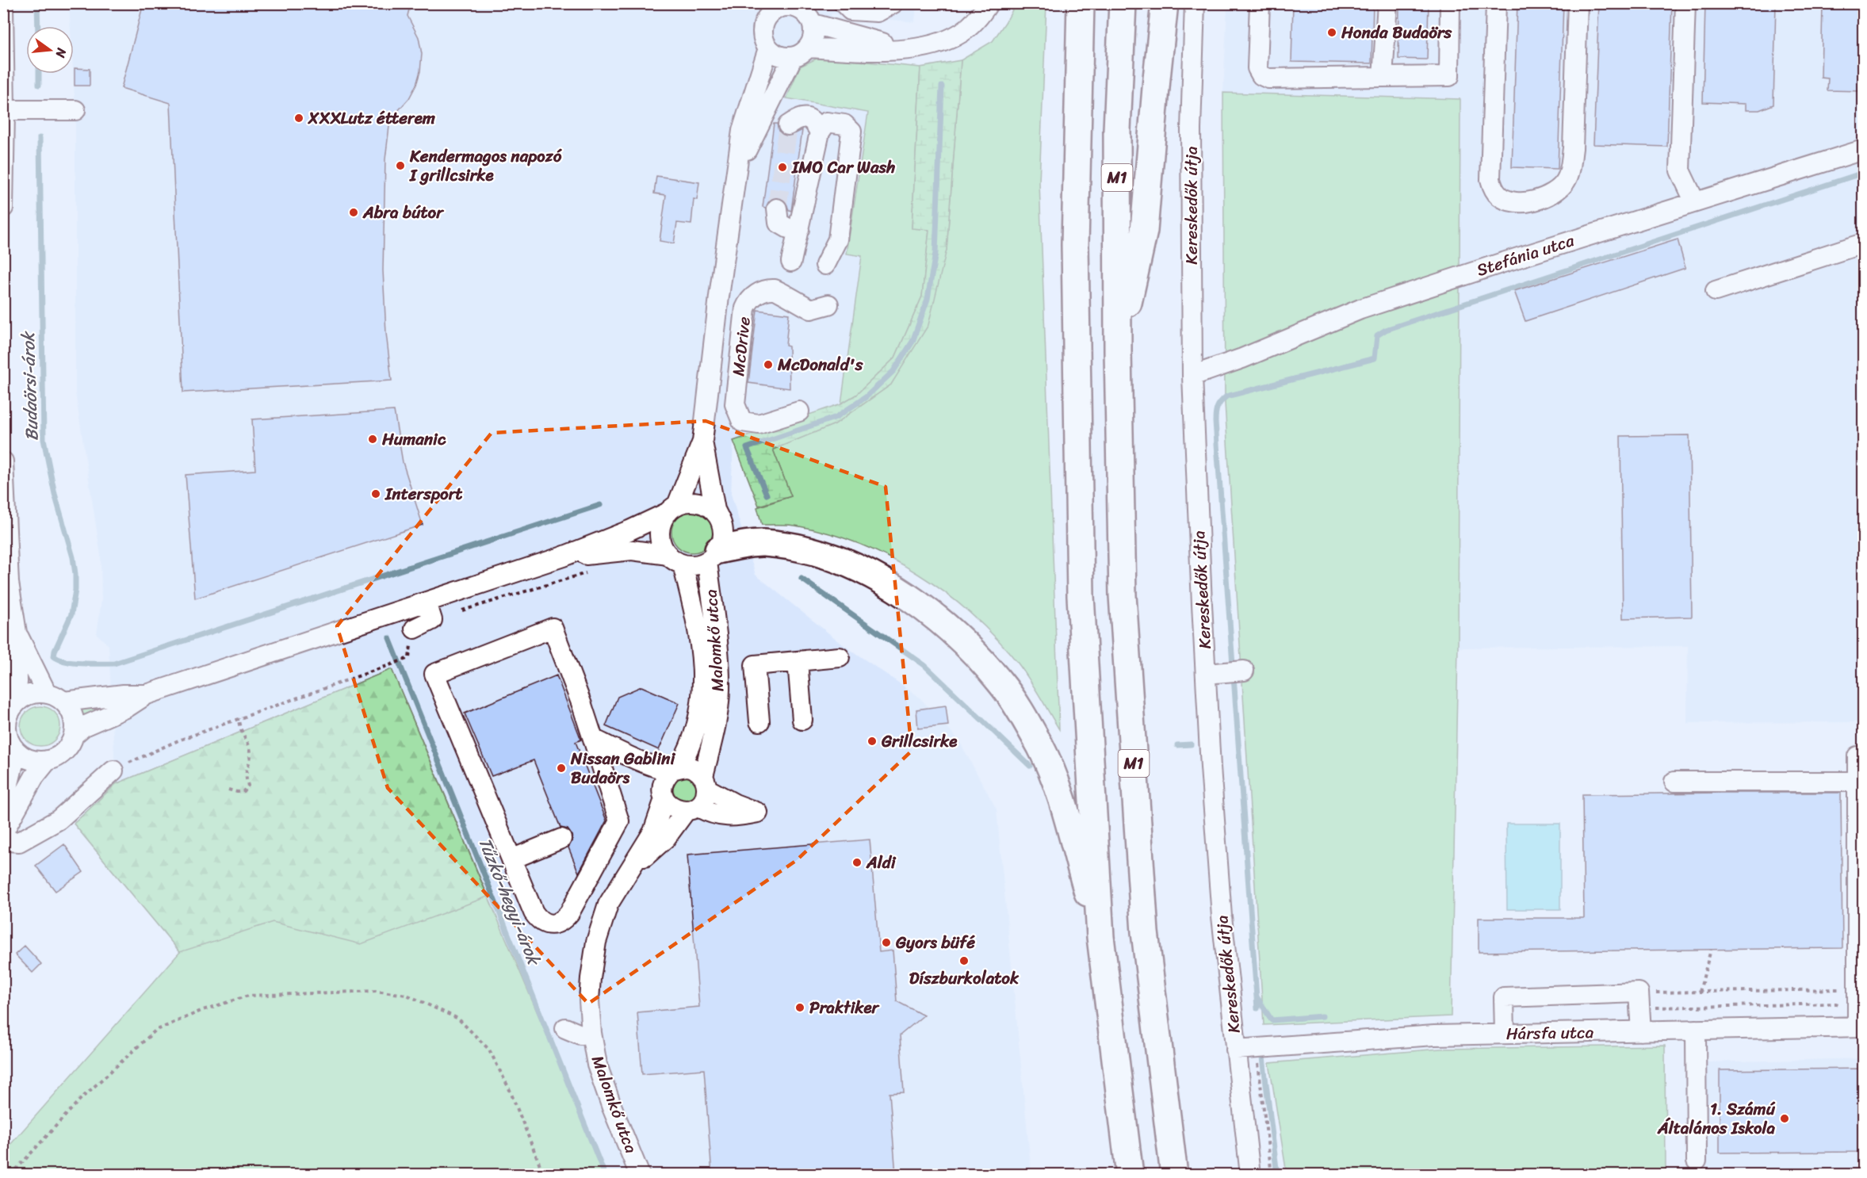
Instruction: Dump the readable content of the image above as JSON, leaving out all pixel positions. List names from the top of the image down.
{
  "streets": {
    "highway": ["M1"],
    "street": [
      "Kereskedők útja",
      "Stefánia utca",
      "McDrive",
      "Malomkő utca",
      "Hársfa utca"
    ]
  },
  "crossings": [
    ["Kereskedők útja", "Stefánia utca"],
    ["Kereskedők útja", "Hársfa utca"]
  ],
  "water": ["Budaörsi-árok", "Tűzkő-hegyi-árok"],
  "places": [
    "Honda Budaörs",
    "XXXLutz étterem",
    "Kendermagos napozó I grillcsirke",
    "IMO Car Wash",
    "Abra bútor",
    "McDonald's",
    "Humanic",
    "Intersport",
    "Grillcsirke",
    "Nissan Gablini Budaörs",
    "Aldi",
    "Gyors büfé",
    "Díszburkolatok",
    "Praktiker",
    "1. Számú Általános Iskola"
  ],
  "north": "right"
}
